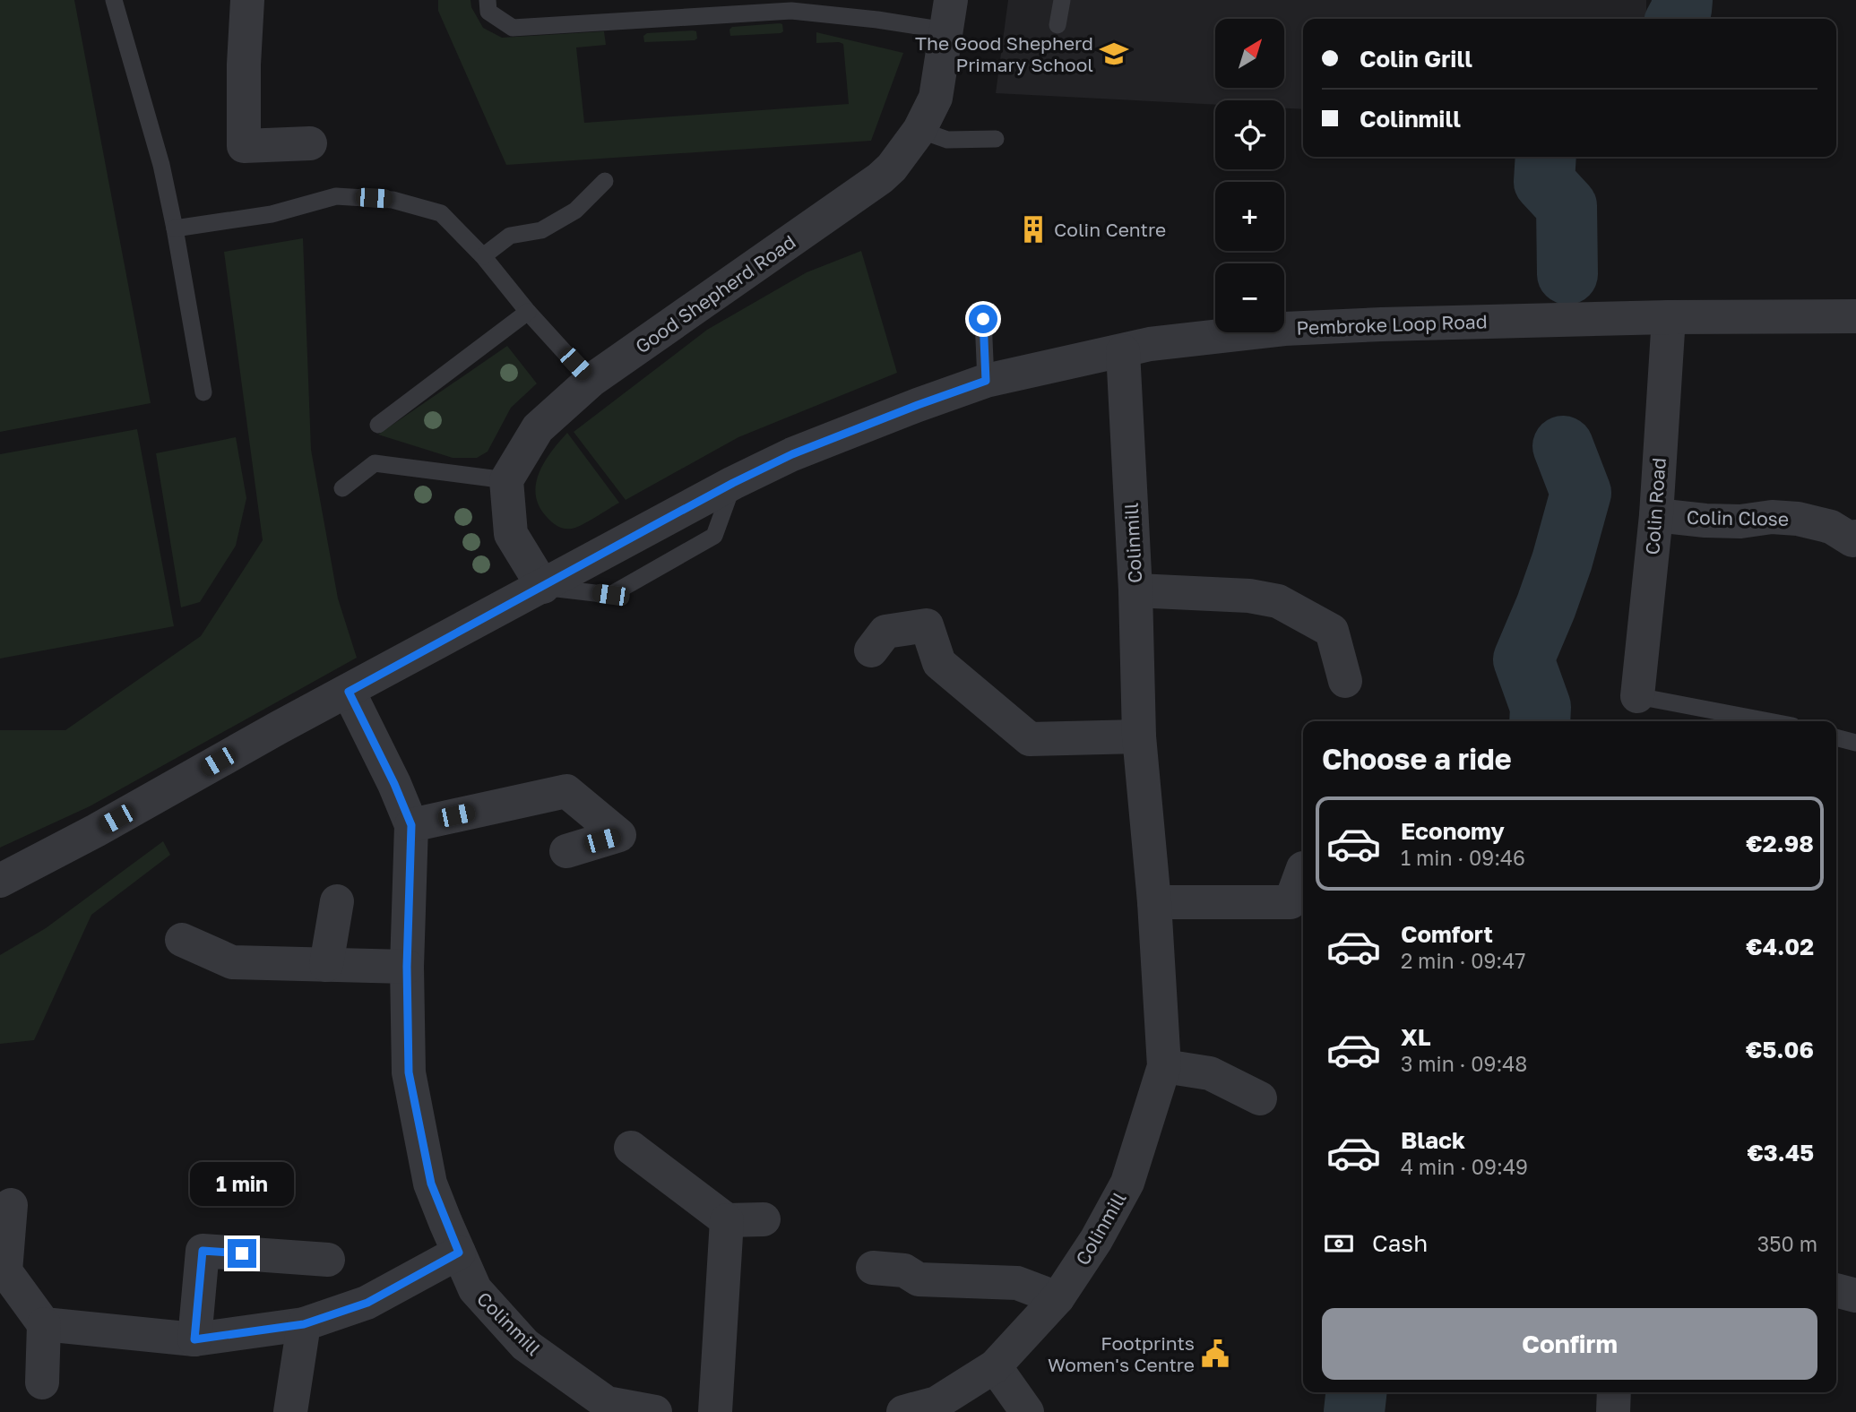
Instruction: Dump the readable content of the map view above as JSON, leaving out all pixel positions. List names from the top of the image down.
{
  "streets": {
    "street": [
      "Good Shepherd Road",
      "Pembroke Loop Road",
      "Colin Road",
      "Colin Close",
      "Colinmill"
    ]
  },
  "crossings": [
    ["Pembroke Loop Road", "Colin Road"],
    ["Pembroke Loop Road", "Colinmill"],
    ["Colin Road", "Colin Close"]
  ],
  "places": {
    "school or university": ["The Good Shepherd Primary School"],
    "building": ["Colin Centre"],
    "public building": ["Footprints Women's Centre"]
  },
  "north": "top right",
  "page": {
    "map_buttons": ["+", "−"],
    "banner": ["Colin Grill", "Colinmill"],
    "heading": "Choose a ride",
    "list": [
      {
        "name": "Economy",
        "note": "1 min · 09:46",
        "value": "€2.98"
      },
      {
        "name": "Comfort",
        "note": "2 min · 09:47",
        "value": "€4.02"
      },
      {
        "name": "XL",
        "note": "3 min · 09:48",
        "value": "€5.06"
      },
      {
        "name": "Black",
        "note": "4 min · 09:49",
        "value": "€3.45"
      }
    ],
    "bubble": "1 min",
    "pay": ["Cash", "350 m"],
    "buttons": "Confirm"
  }
}
